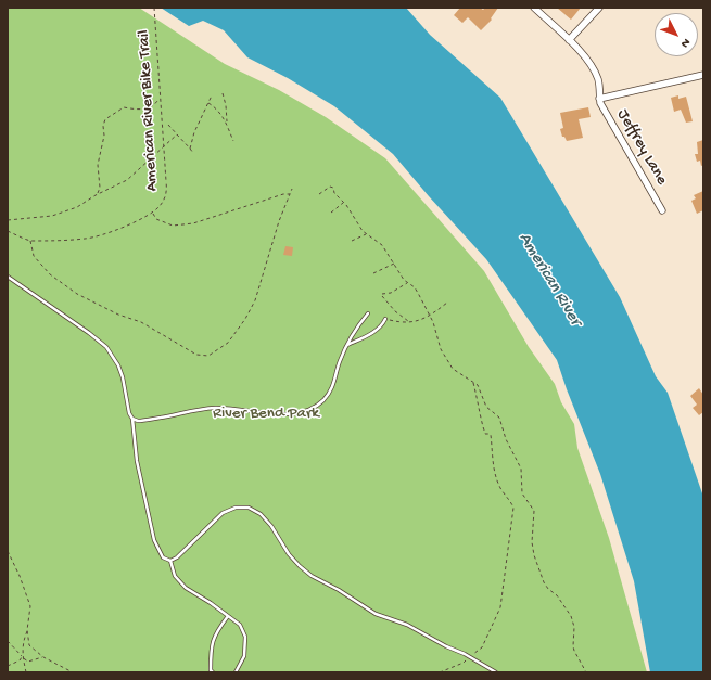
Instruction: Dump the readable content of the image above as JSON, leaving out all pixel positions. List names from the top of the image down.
{
  "streets": {
    "street": ["Jeffrey Lane"],
    "path": ["American River Bike Trail"]
  },
  "water": ["American River"],
  "parks": ["River Bend Park"],
  "north": "bottom right"
}
